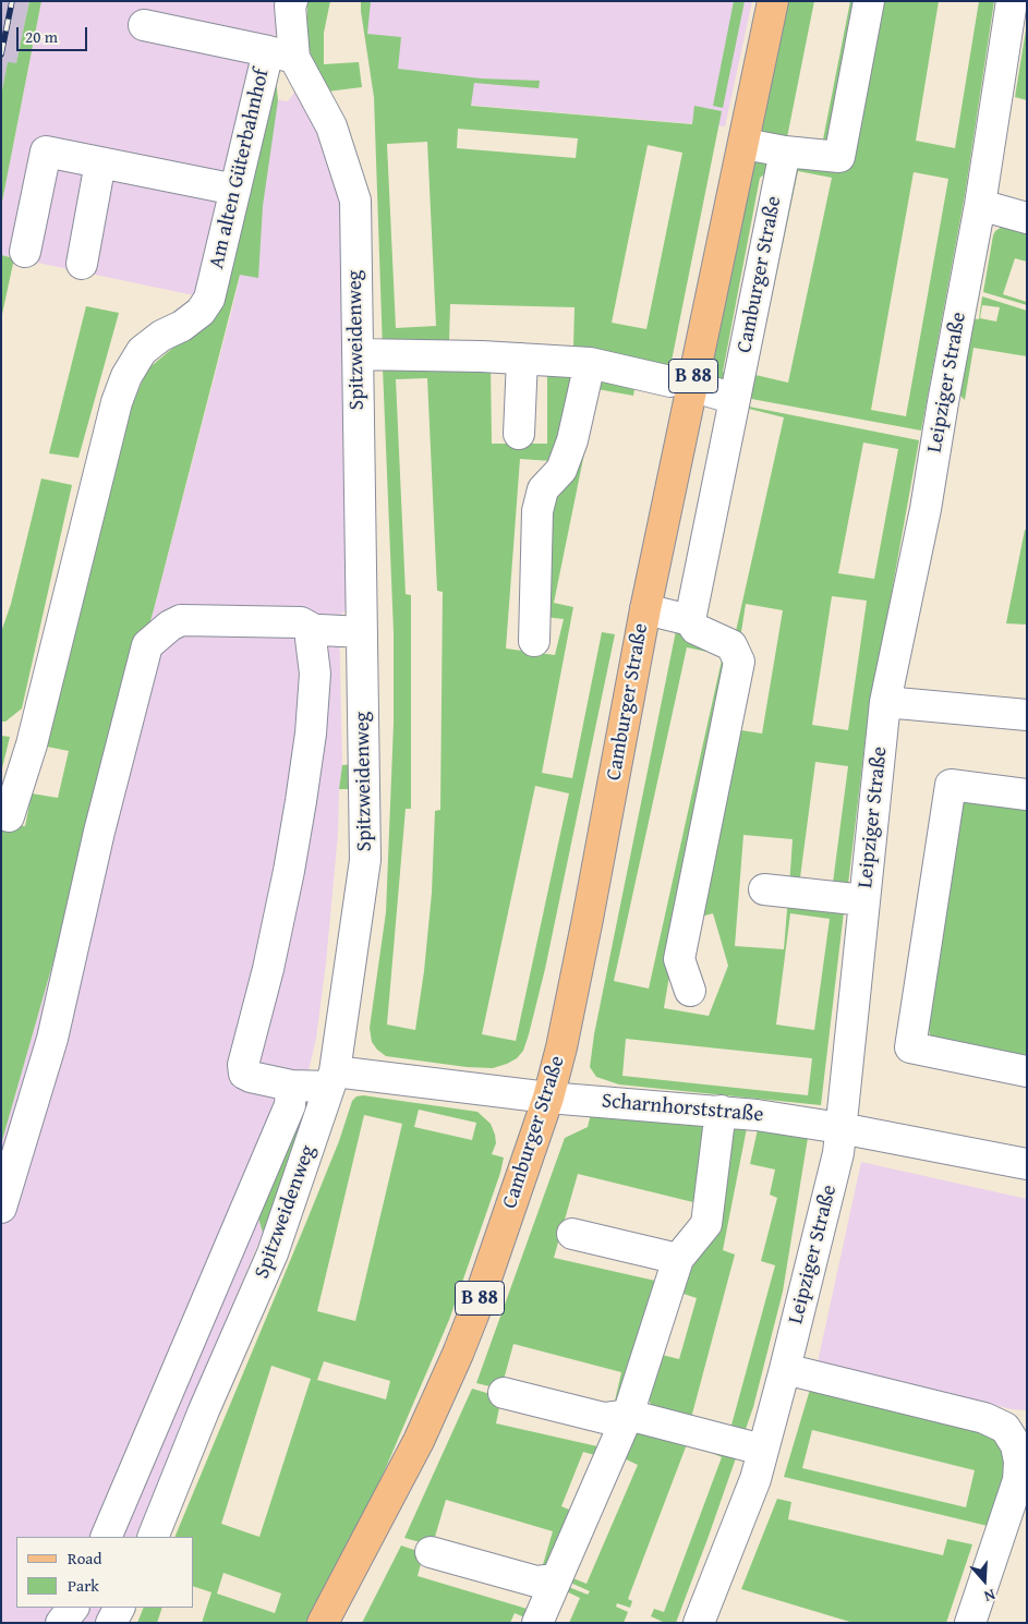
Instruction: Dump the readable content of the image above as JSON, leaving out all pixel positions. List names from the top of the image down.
{
  "streets": {
    "main road": ["Camburger Straße", "B 88"],
    "street": [
      "Am alten Güterbahnhof",
      "Spitzweidenweg",
      "Leipziger Straße",
      "Scharnhorststraße"
    ]
  },
  "crossings": [
    ["Am alten Güterbahnhof", "Spitzweidenweg"],
    ["Camburger Straße", "Scharnhorststraße"],
    ["Spitzweidenweg", "Scharnhorststraße"],
    ["Leipziger Straße", "Scharnhorststraße"]
  ],
  "legend": ["Road", "Park"],
  "scale_bar": "20 m",
  "north": "bottom"
}
